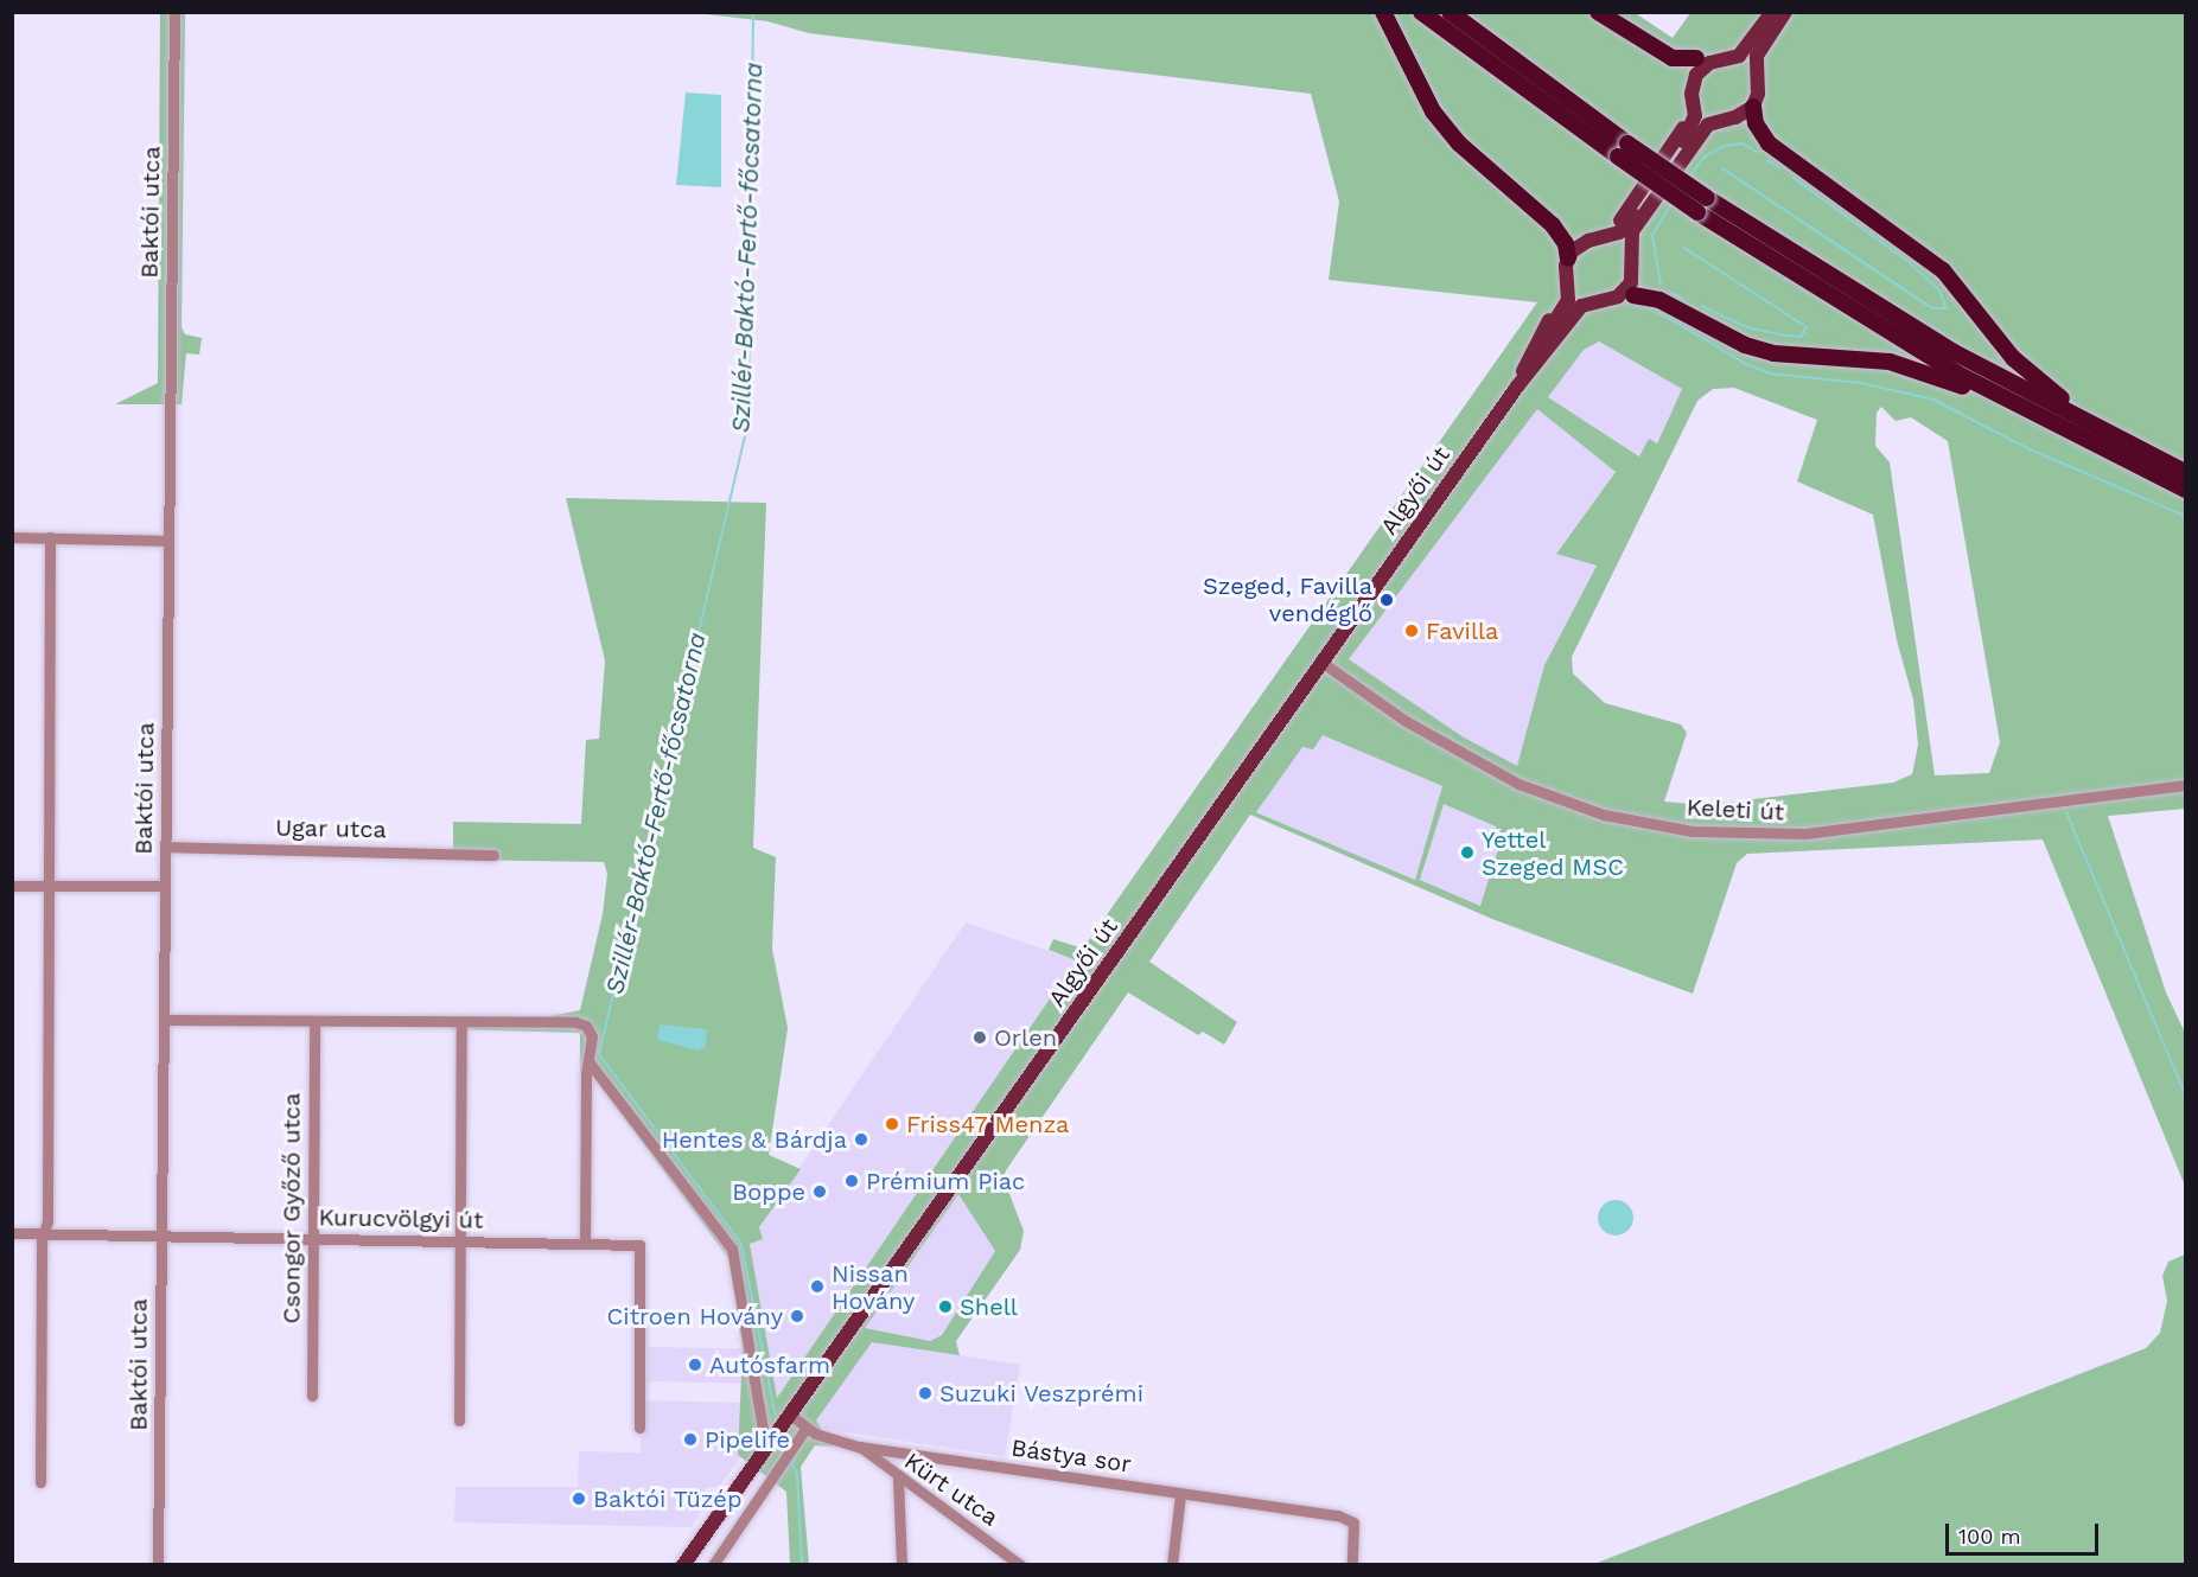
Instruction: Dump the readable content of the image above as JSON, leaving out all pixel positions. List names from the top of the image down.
{
  "streets": {
    "main road": ["Algyői út"],
    "street": [
      "Baktói utca",
      "Keleti út",
      "Ugar utca",
      "Csongor Győző utca",
      "Kurucvölgyi út",
      "Bástya sor",
      "Kürt utca"
    ]
  },
  "crossings": [
    ["Baktói utca", "Ugar utca"],
    ["Baktói utca", "Kurucvölgyi út"],
    ["Algyői út", "Keleti út"],
    ["Algyői út", "Bástya sor"],
    ["Csongor Győző utca", "Kurucvölgyi út"],
    ["Bástya sor", "Kürt utca"]
  ],
  "water": ["Szillér-Baktó-Fertő-főcsatorna"],
  "places": [
    "Szeged, Favilla vendéglő",
    "Favilla",
    "Yettel Szeged MSC",
    "Orlen",
    "Friss47 Menza",
    "Hentes & Bárdja",
    "Prémium Piac",
    "Boppe",
    "Nissan Hovány",
    "Shell",
    "Citroen Hovány",
    "Autósfarm",
    "Suzuki Veszprémi",
    "Pipelife",
    "Baktói Tüzép"
  ],
  "scale_bar": "100 m"
}
